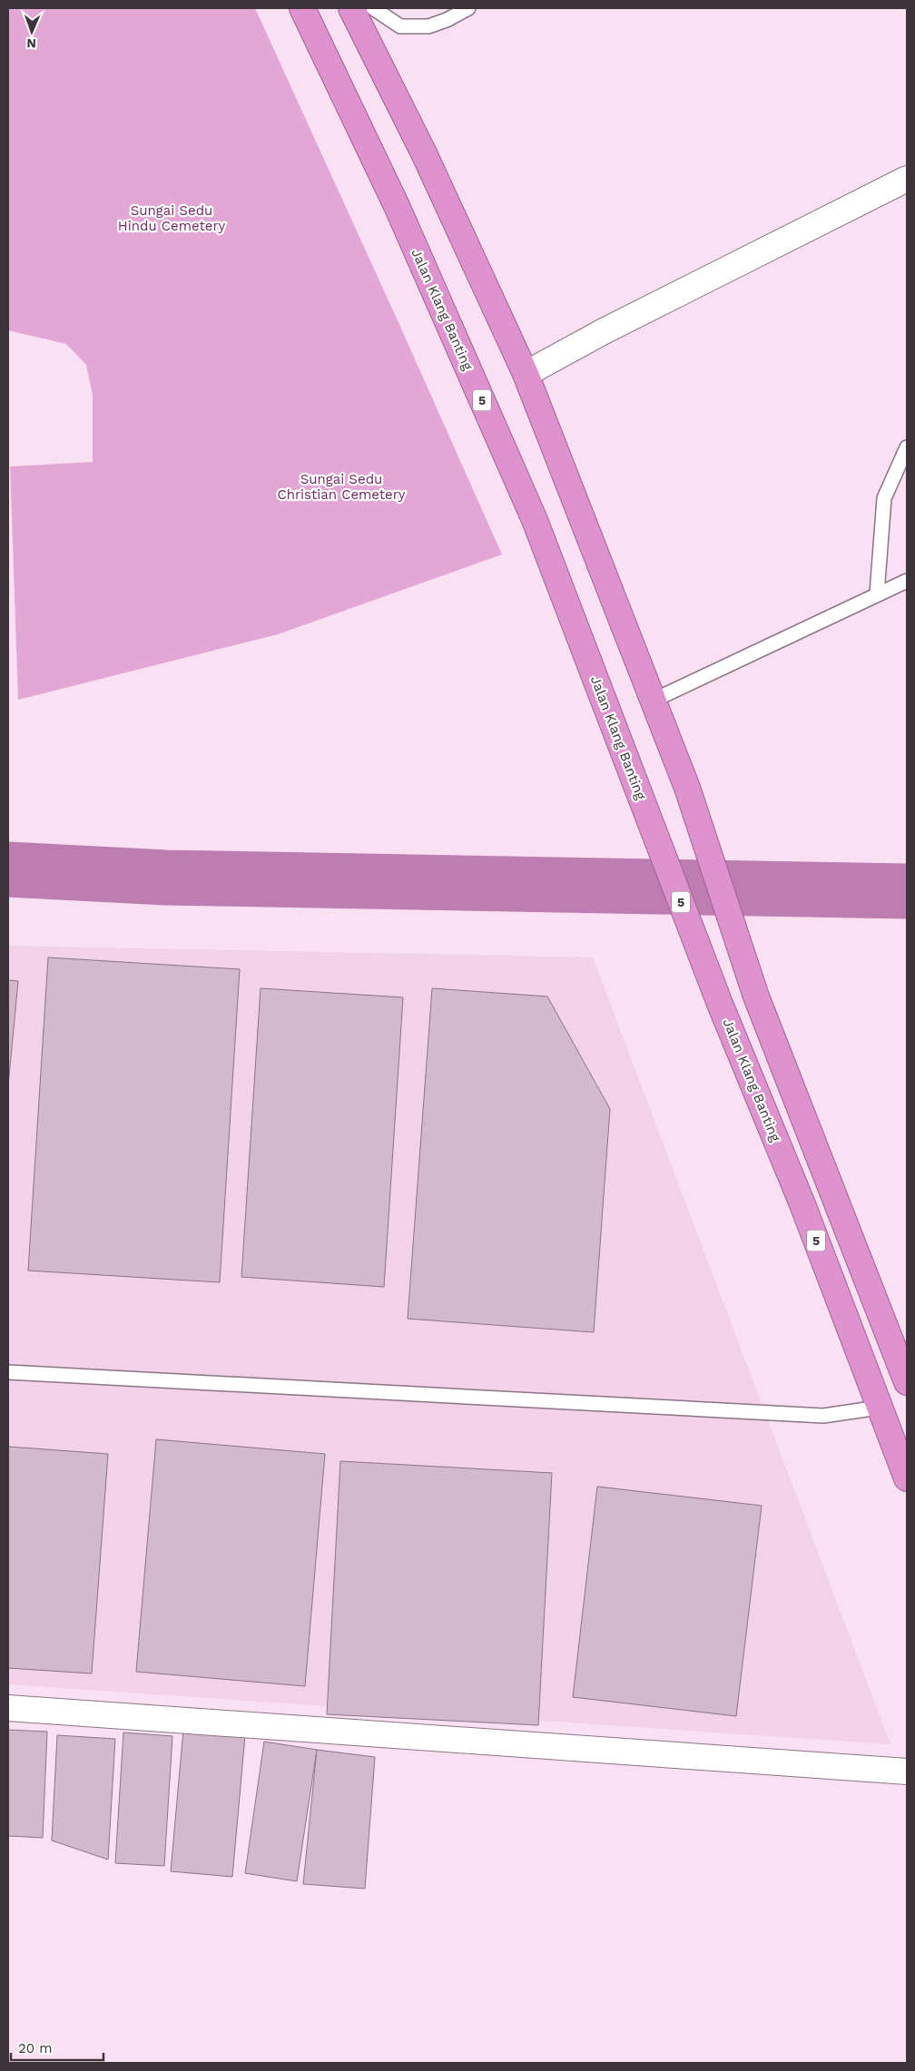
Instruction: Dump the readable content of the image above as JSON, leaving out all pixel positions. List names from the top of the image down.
{
  "streets": {
    "highway": ["Jalan Klang Banting", "5"]
  },
  "parks": ["Sungai Sedu Hindu Cemetery", "Sungai Sedu Christian Cemetery"],
  "scale_bar": "20 m",
  "north": "bottom"
}
